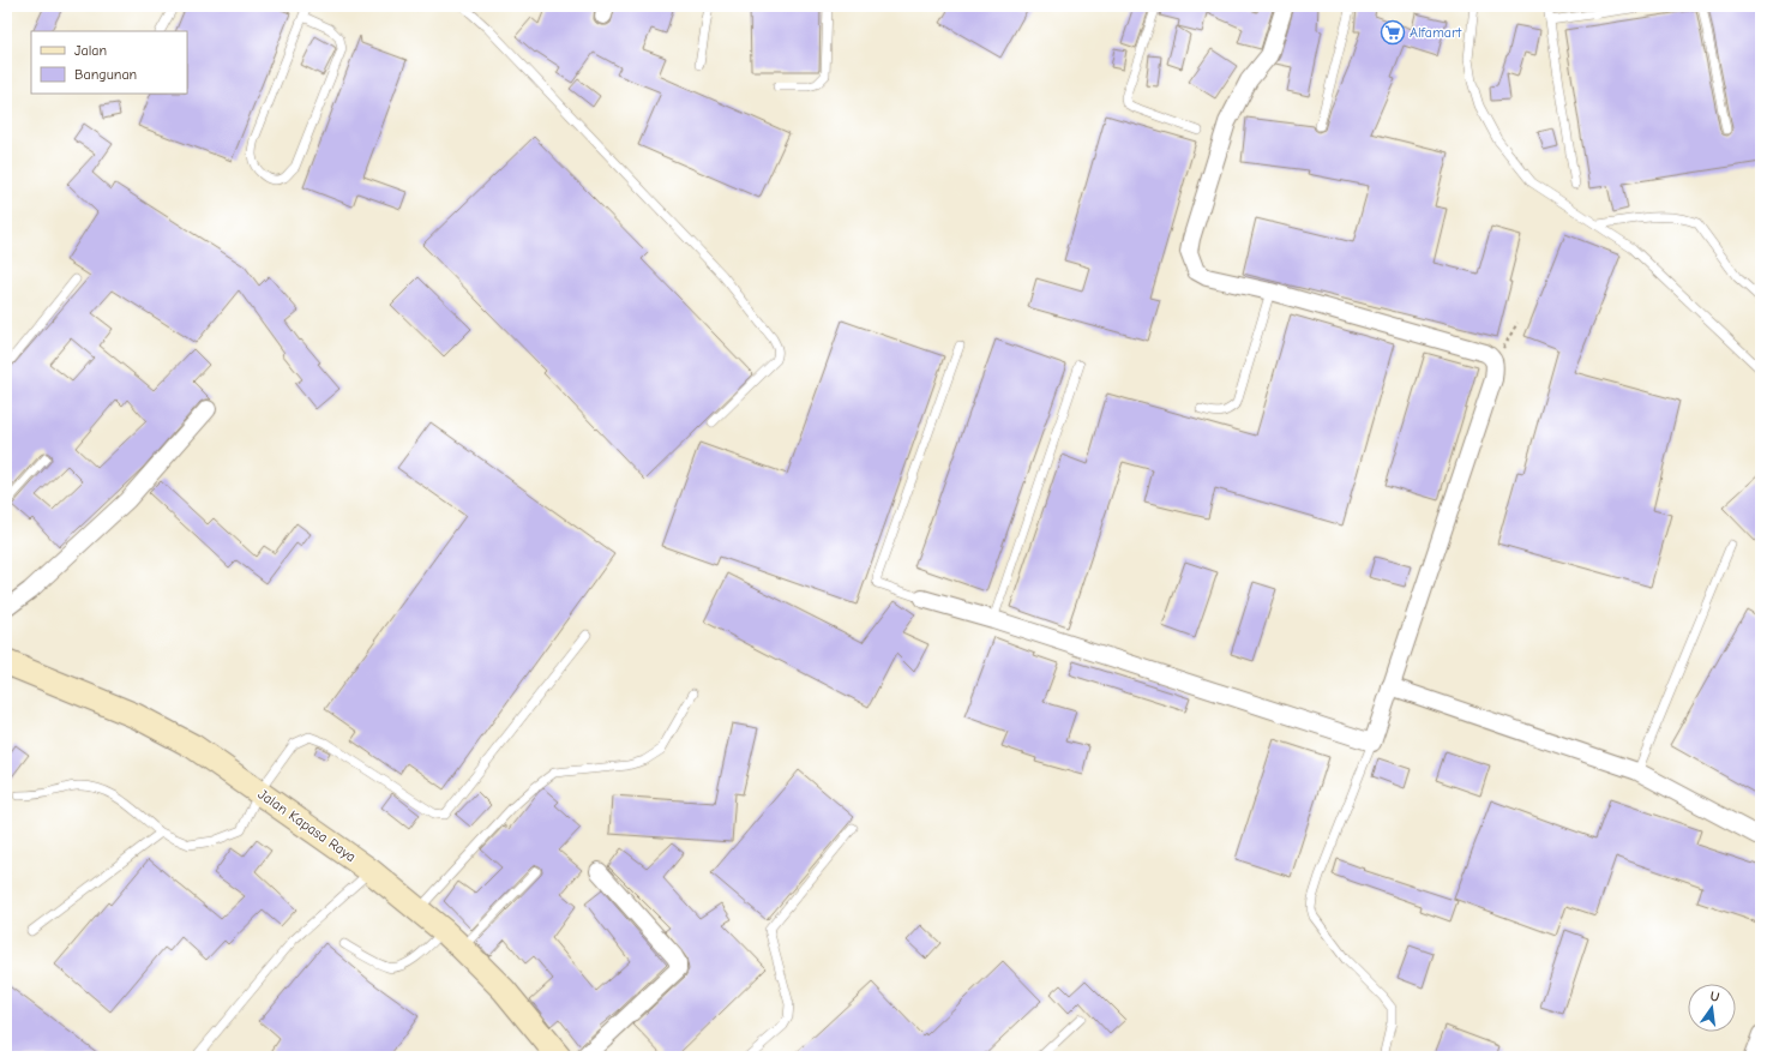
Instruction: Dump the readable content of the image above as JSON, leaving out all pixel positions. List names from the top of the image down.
{
  "streets": {
    "main road": ["Jalan Kapasa Raya"]
  },
  "places": {
    "supermarket": ["Alfamart"]
  },
  "legend": ["Jalan", "Bangunan"],
  "north": "top"
}
